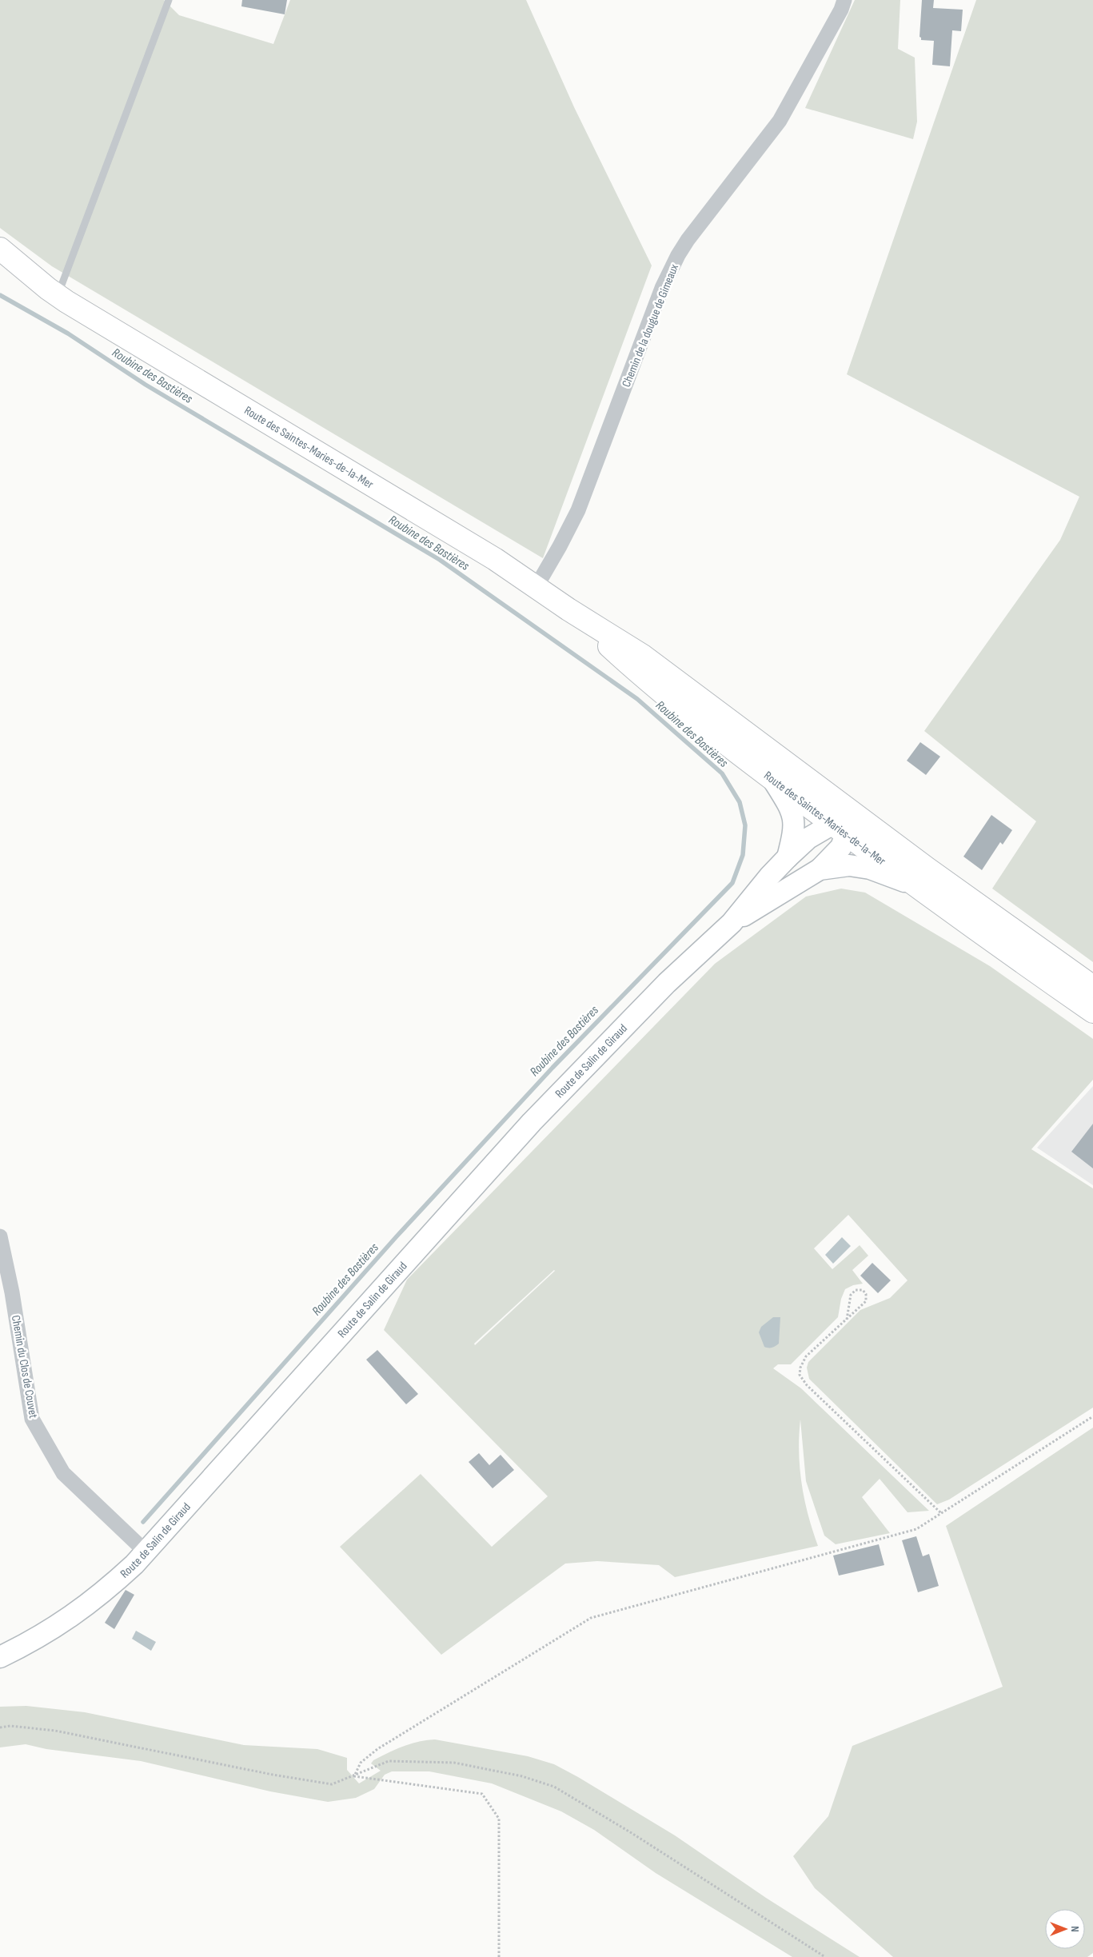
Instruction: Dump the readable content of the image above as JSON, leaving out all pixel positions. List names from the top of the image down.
{
  "streets": {
    "main road": ["Route des Saintes-Maries-de-la-Mer", "Route de Salin de Giraud"],
    "street": ["Chemin de la dougue de Gimeaux", "Chemin du Clos de Couvet"]
  },
  "crossings": [
    ["Chemin de la dougue de Gimeaux", "Route des Saintes-Maries-de-la-Mer"],
    ["Route des Saintes-Maries-de-la-Mer", "Route de Salin de Giraud"],
    ["Route de Salin de Giraud", "Chemin du Clos de Couvet"]
  ],
  "water": ["Roubine des Bastières"],
  "north": "right"
}
